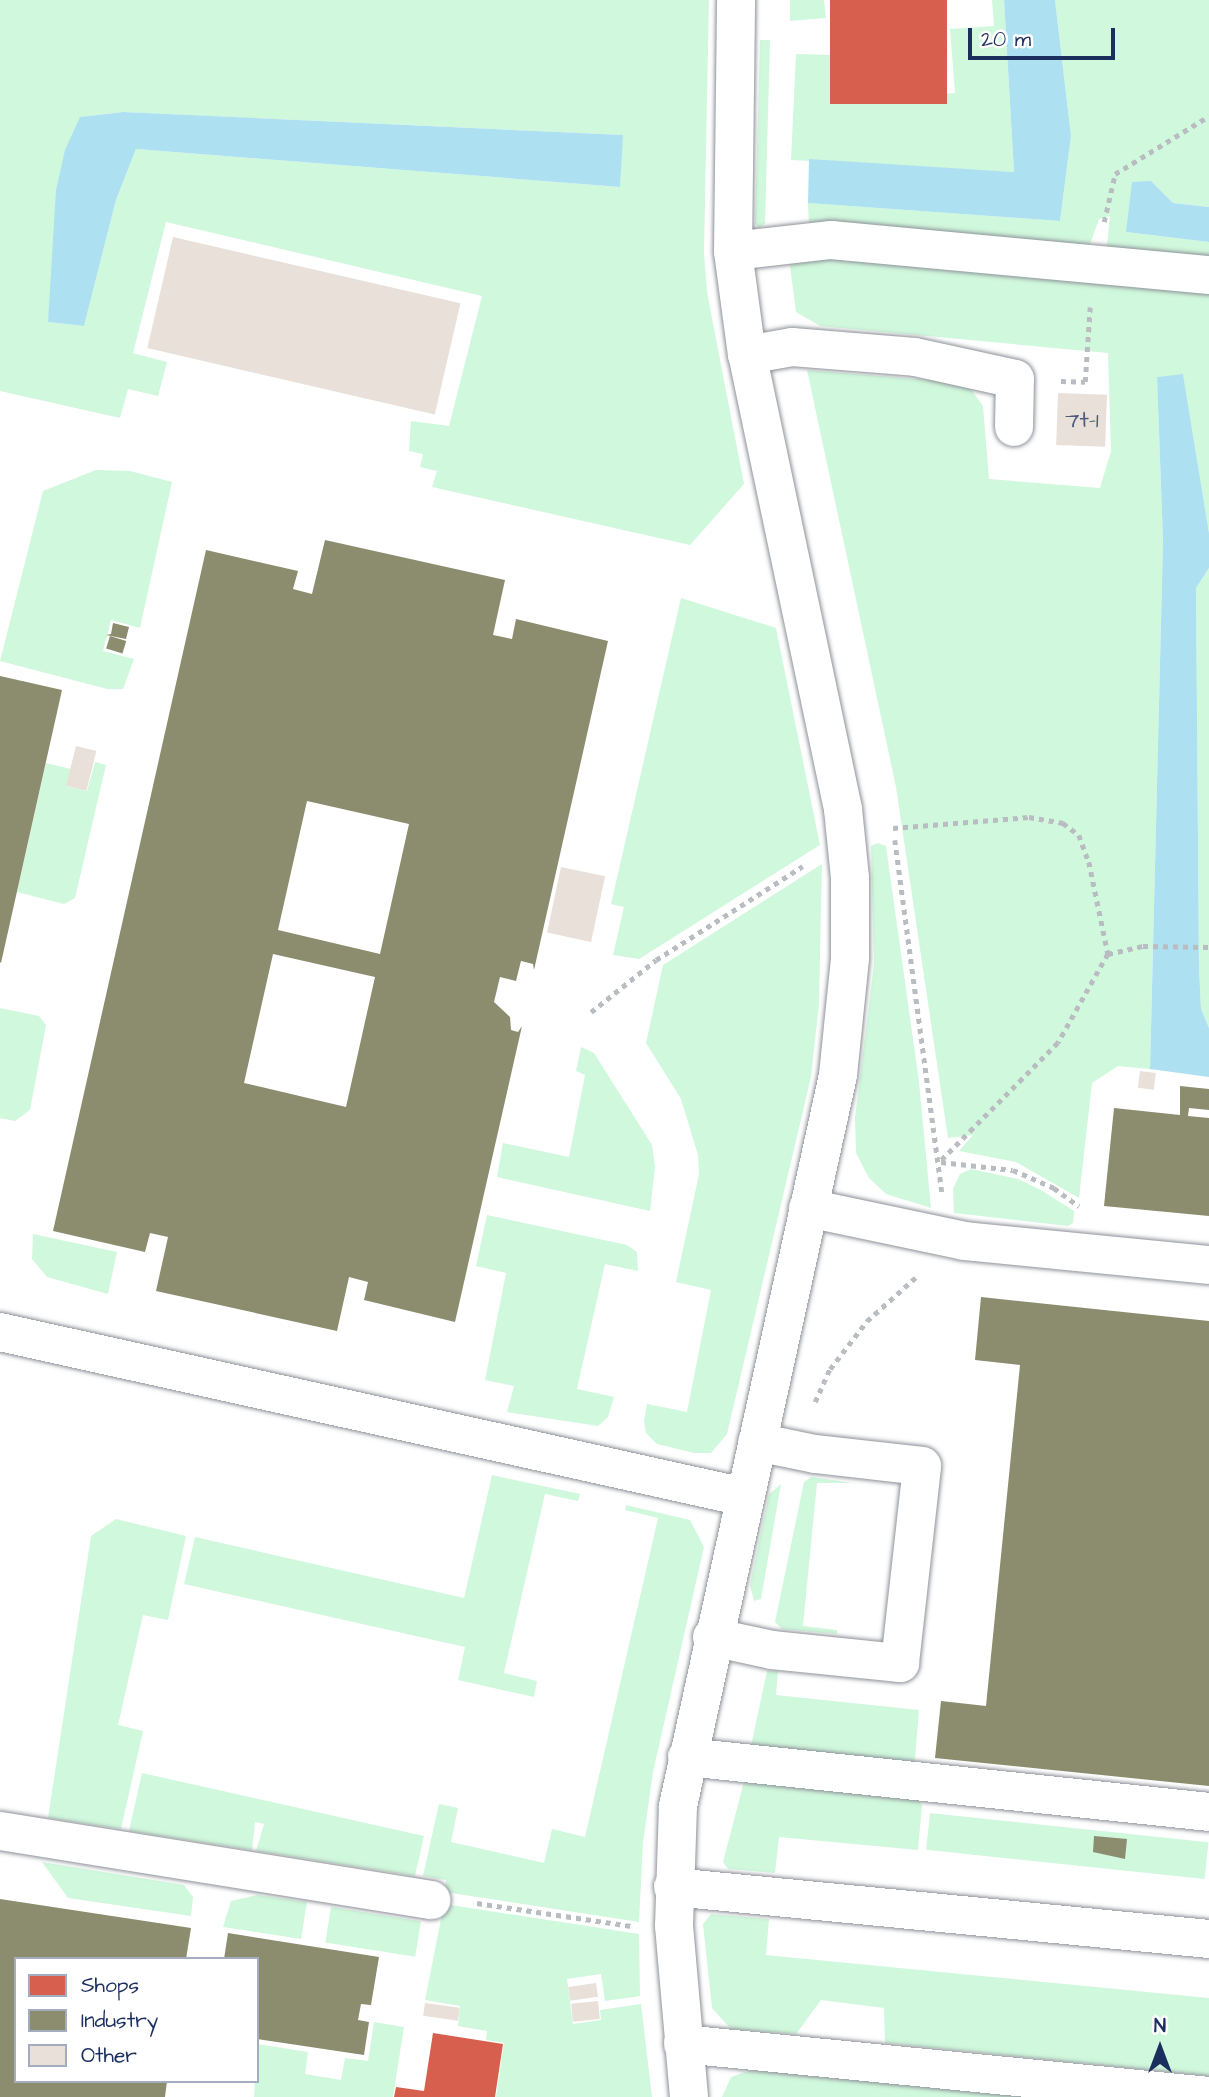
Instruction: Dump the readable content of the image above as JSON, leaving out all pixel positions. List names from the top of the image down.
{
  "house_numbers": ["7t-1"],
  "legend": ["Shops", "Industry", "Other"],
  "scale_bar": "20 m",
  "north": "top"
}
